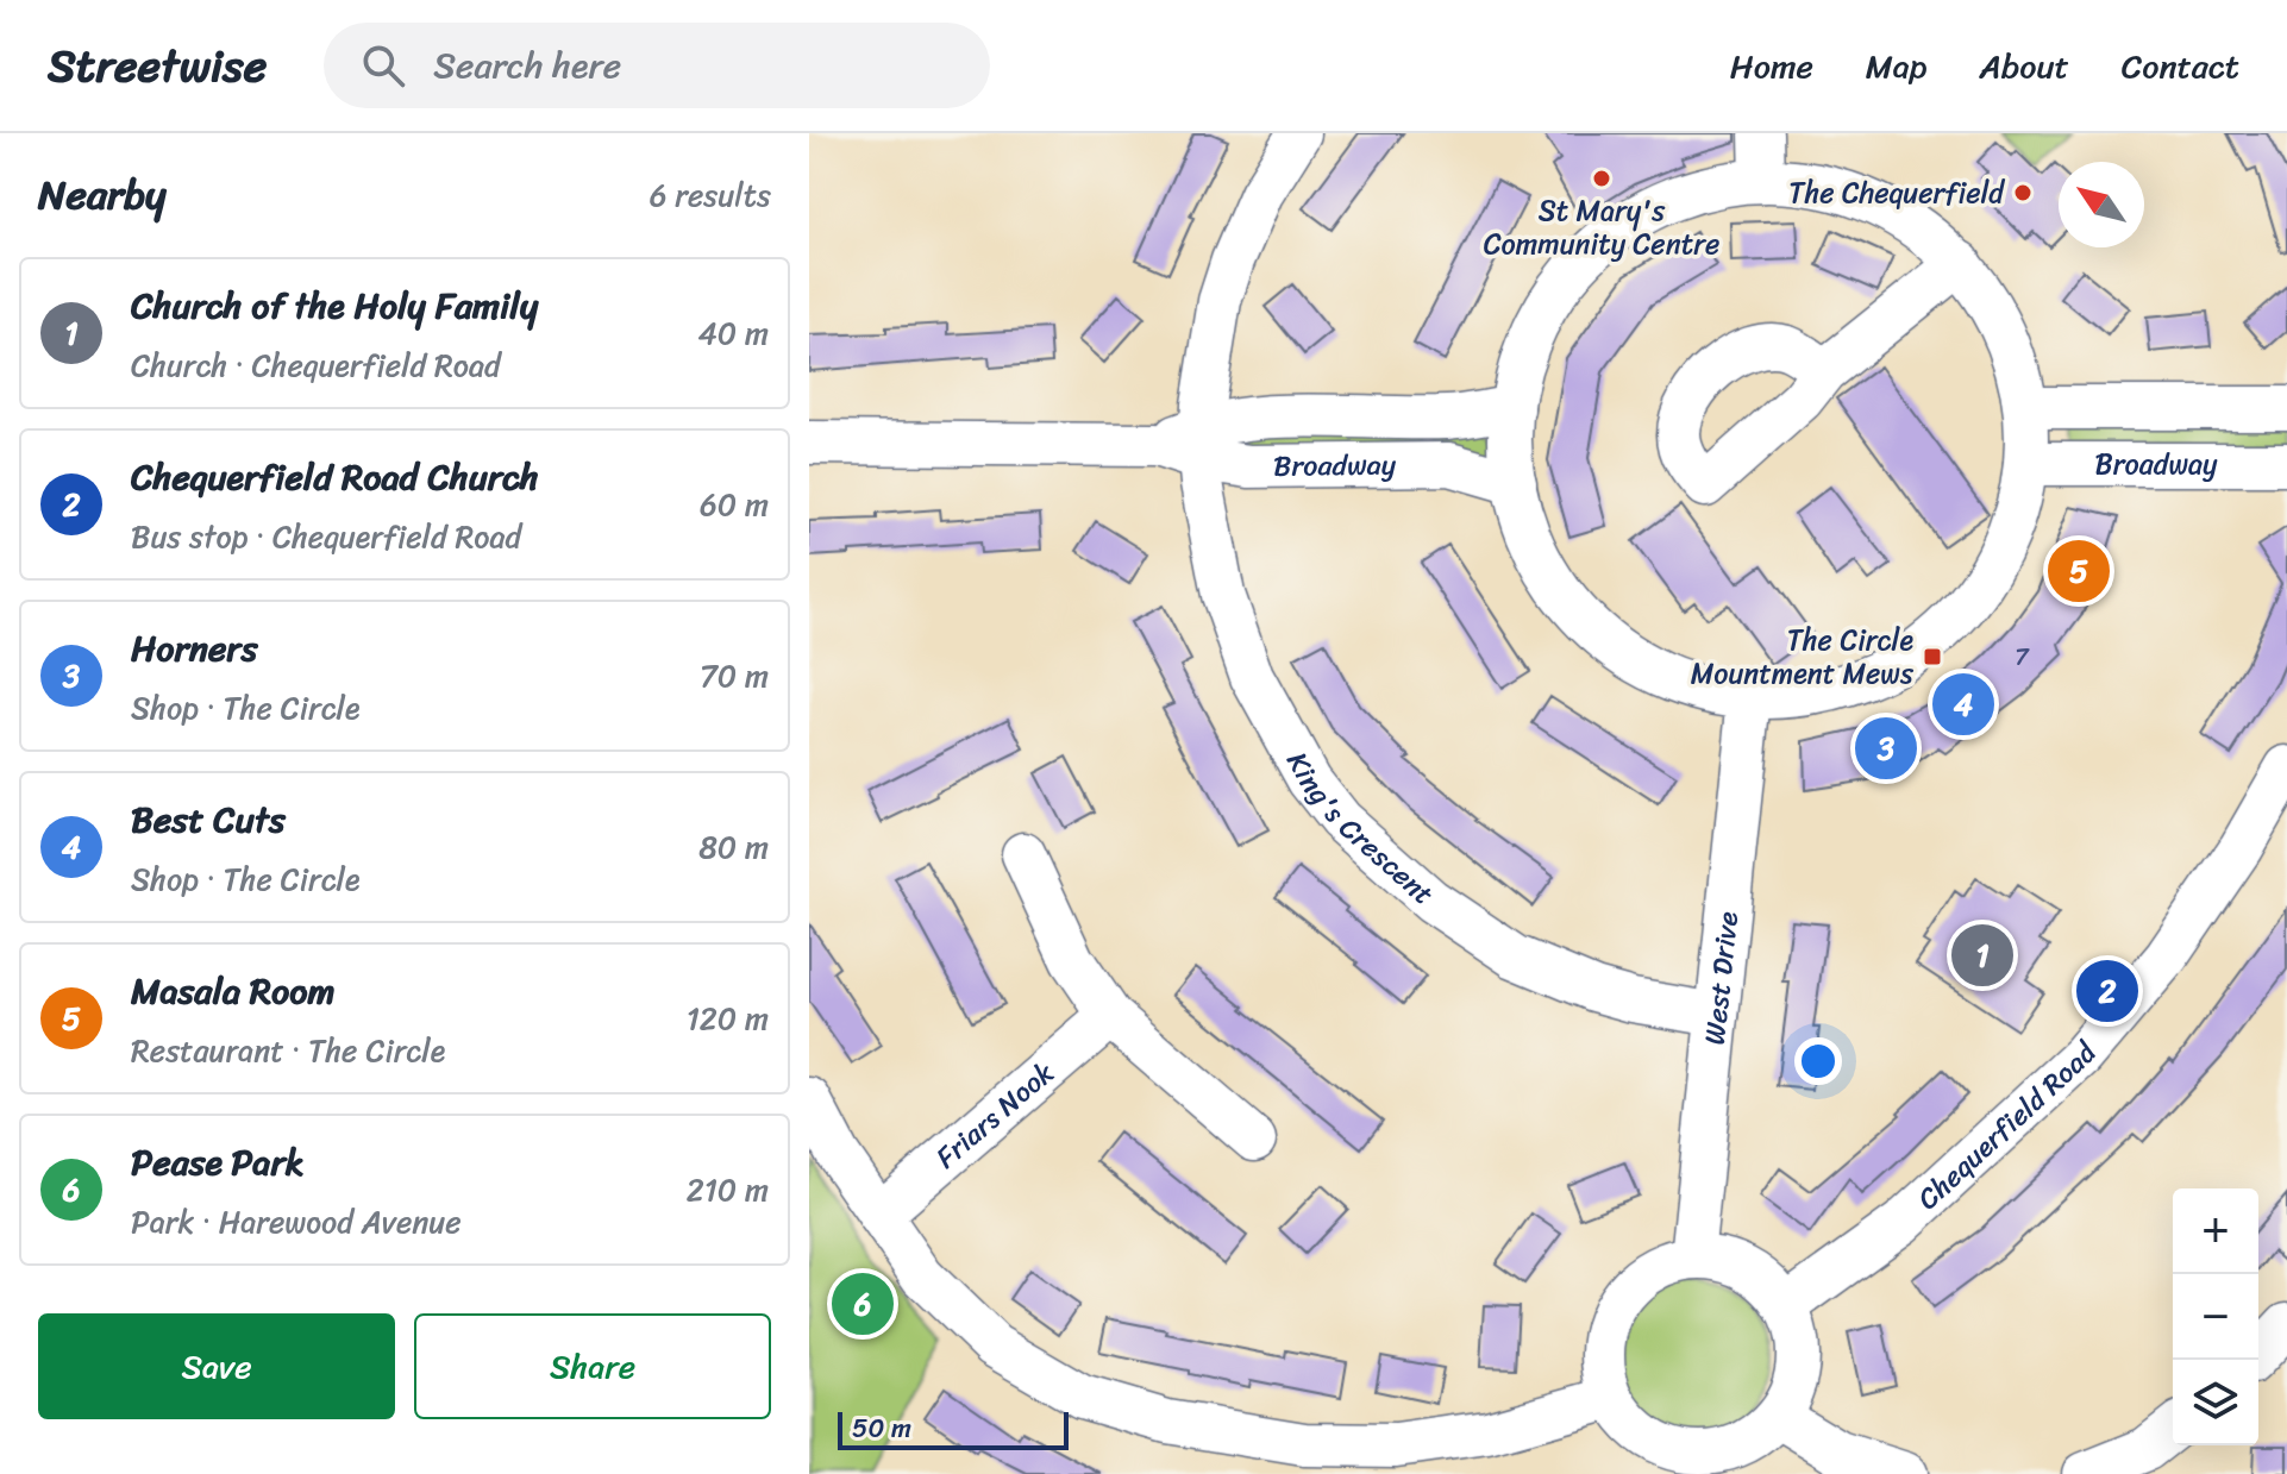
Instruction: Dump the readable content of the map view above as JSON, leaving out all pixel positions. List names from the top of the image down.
{
  "streets": {
    "street": [
      "Broadway",
      "King's Crescent",
      "West Drive",
      "Friars Nook",
      "Chequerfield Road"
    ]
  },
  "crossings": [
    ["Broadway", "King's Crescent"],
    ["King's Crescent", "West Drive"],
    ["West Drive", "Chequerfield Road"]
  ],
  "places": {
    "other": ["St Mary's Community Centre", "The Chequerfield"],
    "transit": ["The Circle Mountment Mews"]
  },
  "house_numbers": ["7"],
  "scale_bar": "50 m",
  "north": "top left",
  "page": {
    "header": "Streetwise",
    "search": "Search here",
    "nav": [
      "Home",
      "Map",
      "About",
      "Contact"
    ],
    "heading": ["Nearby", "6 results"],
    "list": [
      {
        "mark": "1",
        "name": "Church of the Holy Family",
        "note": "Church · Chequerfield Road",
        "value": "40 m"
      },
      {
        "mark": "2",
        "name": "Chequerfield Road Church",
        "note": "Bus stop · Chequerfield Road",
        "value": "60 m"
      },
      {
        "mark": "3",
        "name": "Horners",
        "note": "Shop · The Circle",
        "value": "70 m"
      },
      {
        "mark": "4",
        "name": "Best Cuts",
        "note": "Shop · The Circle",
        "value": "80 m"
      },
      {
        "mark": "5",
        "name": "Masala Room",
        "note": "Restaurant · The Circle",
        "value": "120 m"
      },
      {
        "mark": "6",
        "name": "Pease Park",
        "note": "Park · Harewood Avenue",
        "value": "210 m"
      }
    ],
    "pins": [
      "5",
      "4",
      "3",
      "1",
      "2",
      "6"
    ],
    "map_buttons": ["+", "−"],
    "buttons": ["Save", "Share"],
    "scale": "50 m"
  }
}
